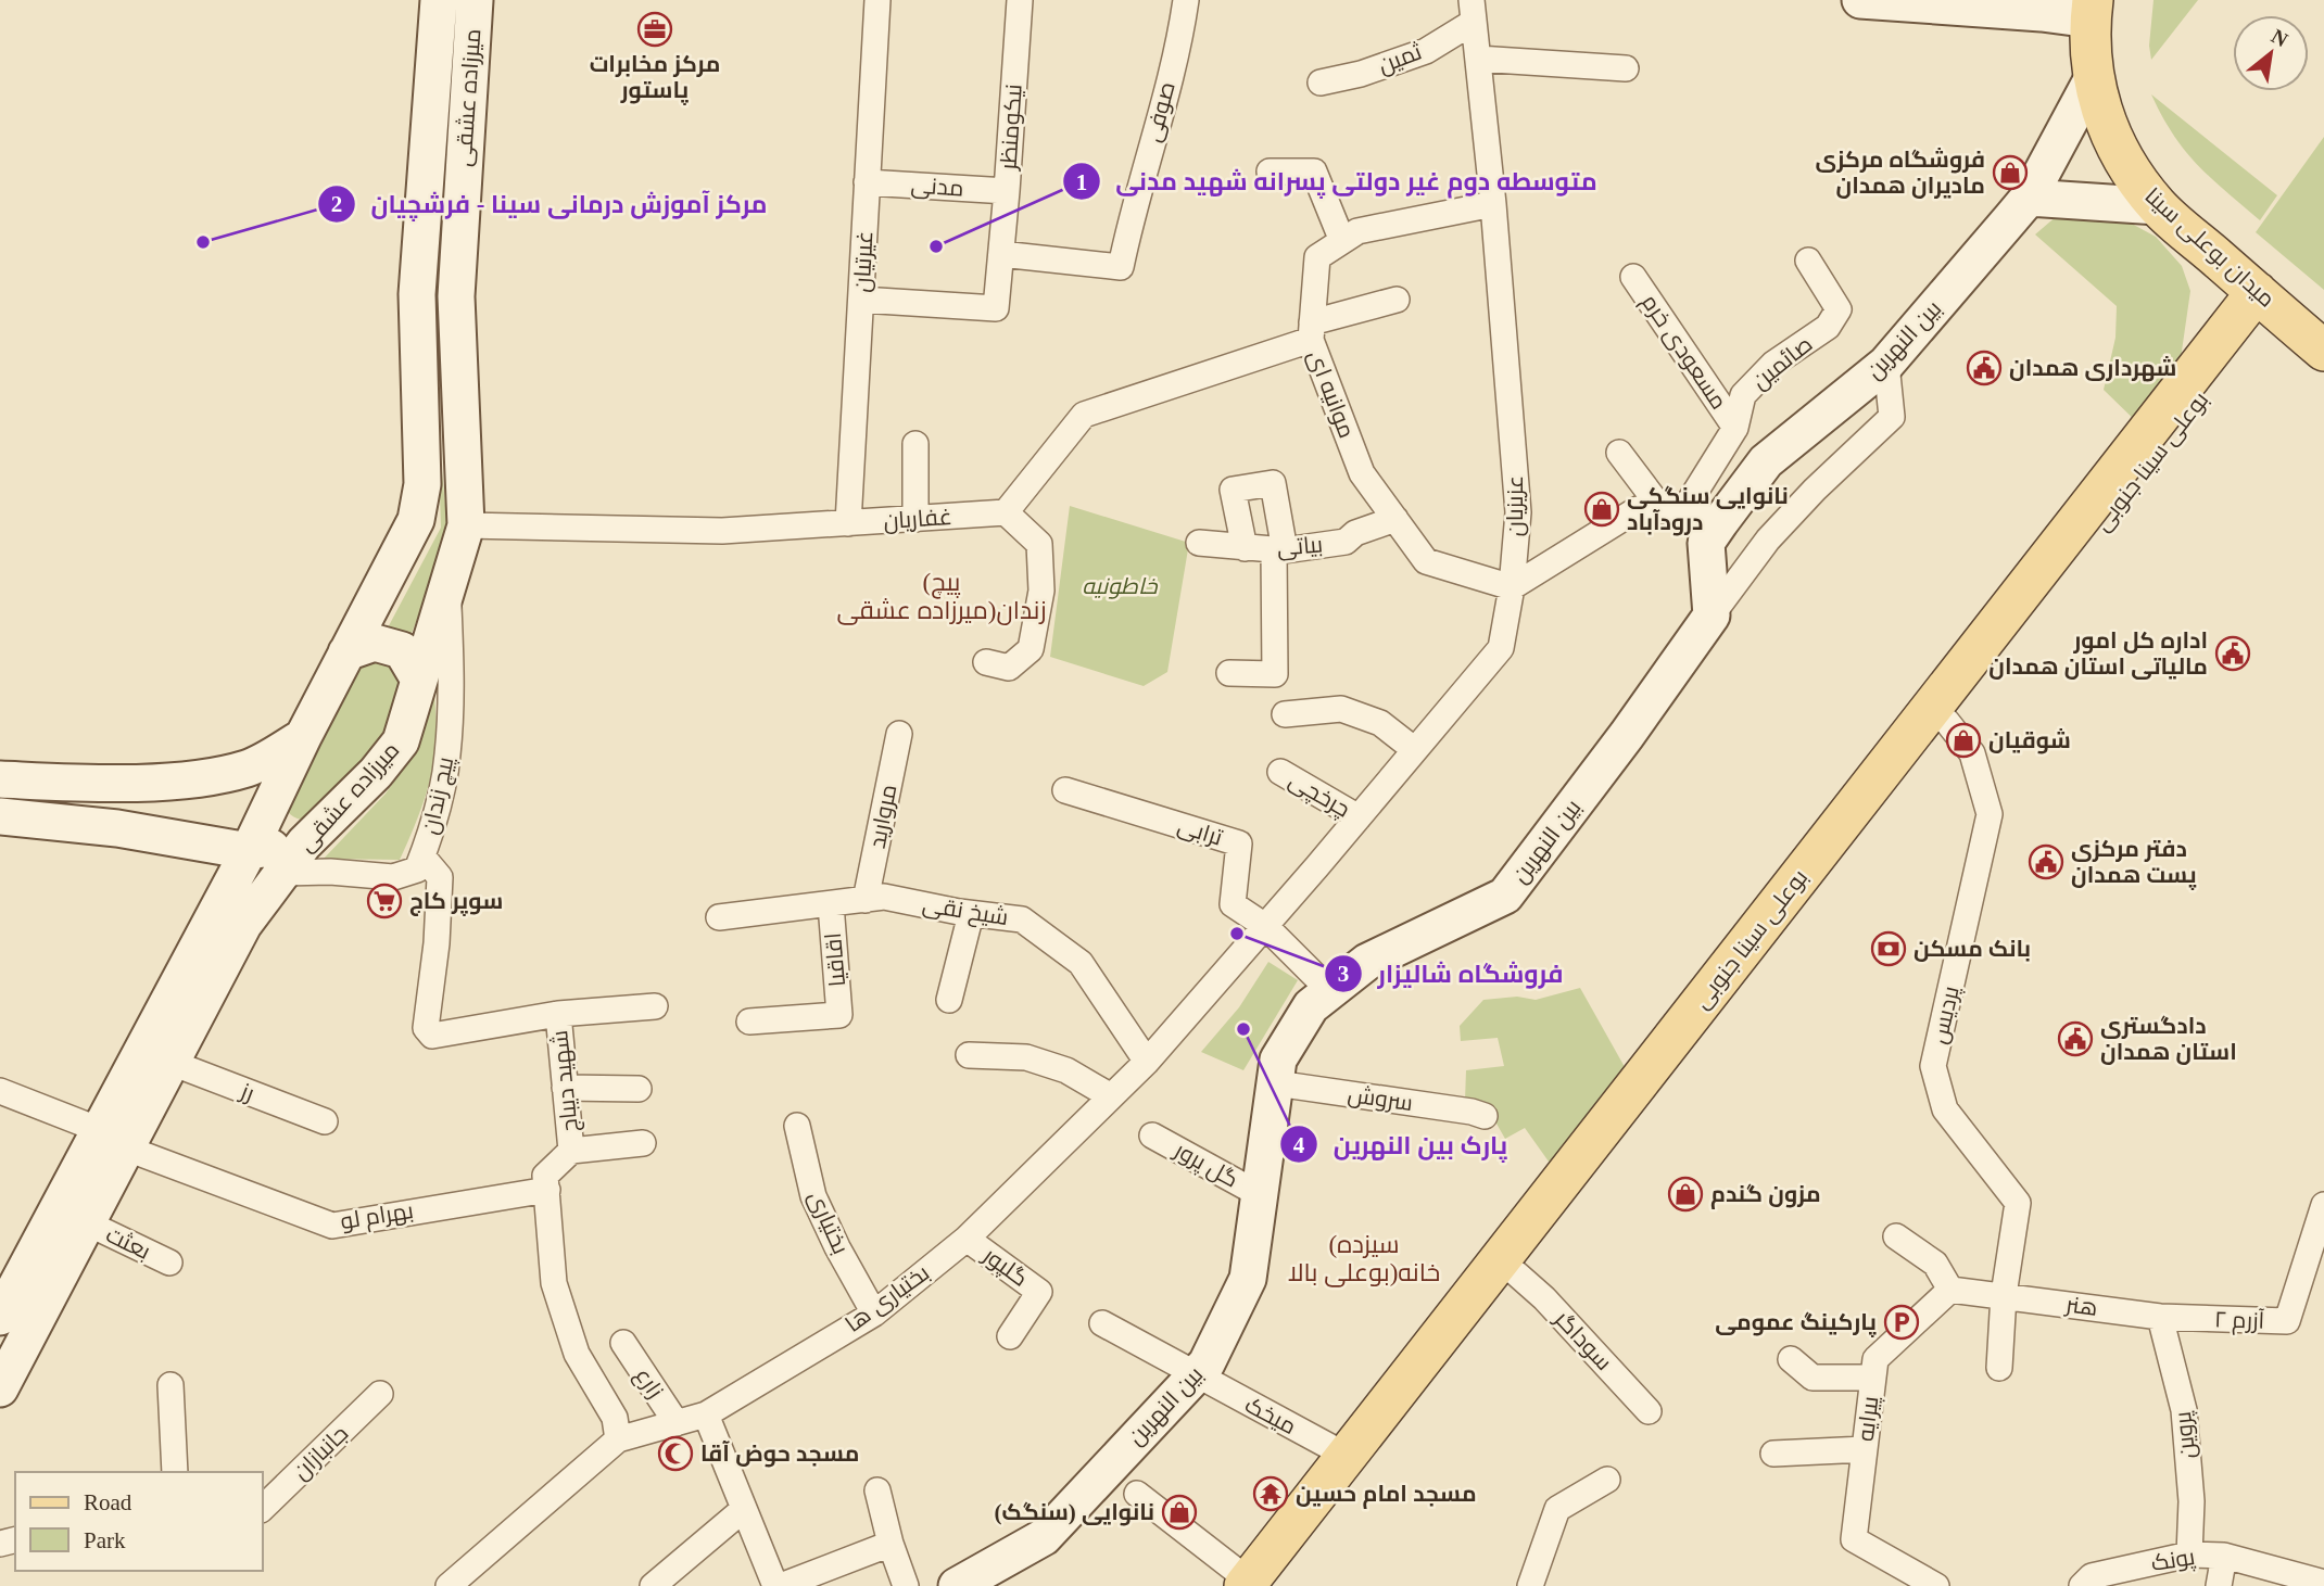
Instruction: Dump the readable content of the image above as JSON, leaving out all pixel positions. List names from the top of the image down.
{
  "streets": {
    "main road": [
      "میرزاده عشقی",
      "میدان بوعلی سینا",
      "بین النهرین",
      "بوعلی سینا جنوبی"
    ],
    "street": [
      "ثمین",
      "صوفی",
      "نیکومنظر",
      "مدنی",
      "غیرتیان",
      "مسعودی خرم",
      "صائمین",
      "موانیه ای",
      "عزیزیان",
      "غفاریان",
      "بیاتی",
      "چرخچی",
      "پیچ زندان",
      "مروارید",
      "ترابی",
      "شیخ نقی",
      "اقاقیا",
      "پردیس",
      "شهید دیباج",
      "رز",
      "سروش",
      "گل پرور",
      "بهرام لو",
      "بختیاری",
      "بعثت",
      "گلپور",
      "بختیاری ها",
      "هنر",
      "آزرم ۲",
      "سوداگر",
      "زارع",
      "میخک",
      "پیرایه",
      "پروین",
      "جانبازان",
      "پونک"
    ]
  },
  "crossings": [
    ["ثمین", "عزیزیان"],
    ["میرزاده عشقی", "غفاریان"],
    ["میرزاده عشقی", "پیچ زندان"],
    ["میرزاده عشقی", "رز"],
    ["میرزاده عشقی", "بهرام لو"],
    ["میرزاده عشقی", "بعثت"],
    ["صوفی", "نیکومنظر"],
    ["نیکومنظر", "مدنی"],
    ["نیکومنظر", "غیرتیان"],
    ["مدنی", "غیرتیان"],
    ["میدان بوعلی سینا", "بین النهرین"],
    ["میدان بوعلی سینا", "بوعلی سینا جنوبی"],
    ["غیرتیان", "غفاریان"],
    ["بین النهرین", "سروش"],
    ["بین النهرین", "گل پرور"],
    ["بین النهرین", "میخک"],
    ["مسعودی خرم", "صائمین"],
    ["موانیه ای", "عزیزیان"],
    ["موانیه ای", "بیاتی"],
    ["بوعلی سینا جنوبی", "پردیس"],
    ["بوعلی سینا جنوبی", "سوداگر"],
    ["بوعلی سینا جنوبی", "میخک"],
    ["عزیزیان", "چرخچی"],
    ["عزیزیان", "ترابی"],
    ["عزیزیان", "بختیاری ها"],
    ["پیچ زندان", "شهید دیباج"],
    ["مروارید", "شیخ نقی"],
    ["ترابی", "بختیاری ها"],
    ["شیخ نقی", "اقاقیا"],
    ["شیخ نقی", "بختیاری ها"],
    ["پردیس", "هنر"],
    ["شهید دیباج", "بهرام لو"],
    ["بختیاری", "بختیاری ها"],
    ["گلپور", "بختیاری ها"],
    ["بختیاری ها", "زارع"],
    ["هنر", "آزرم ۲"],
    ["هنر", "پروین"],
    ["آزرم ۲", "پروین"],
    ["پروین", "پونک"]
  ],
  "districts": ["(پیچ زندان(میرزاده عشقی", "(سیزده خانه(بوعلی بالا"],
  "parks": ["خاطونیه"],
  "places": {
    "office": ["مرکز مخابرات پاستور"],
    "shop": [
      "فروشگاه مرکزی مادیران همدان",
      "نانوایی سنگکی درودآباد",
      "شوقیان",
      "مزون گندم",
      "نانوایی (سنگک)"
    ],
    "other": [
      "مرکز آموزش درمانی سینا - فرشچیان",
      "متوسطه دوم غیر دولتی پسرانه شهید مدنی",
      "فروشگاه شالیزار",
      "پارک بین النهرین"
    ],
    "public building": [
      "شهرداری همدان",
      "اداره کل امور مالیاتی استان همدان",
      "دفتر مرکزی پست همدان",
      "دادگستری استان همدان"
    ],
    "supermarket": ["سوپر کاج"],
    "bank": ["بانک مسکن"],
    "parking": ["پارکینگ عمومی"],
    "mosque": ["مسجد حوض آقا"],
    "temple": ["مسجد امام حسین"]
  },
  "legend": ["Road", "Park"],
  "north": "top right"
}
